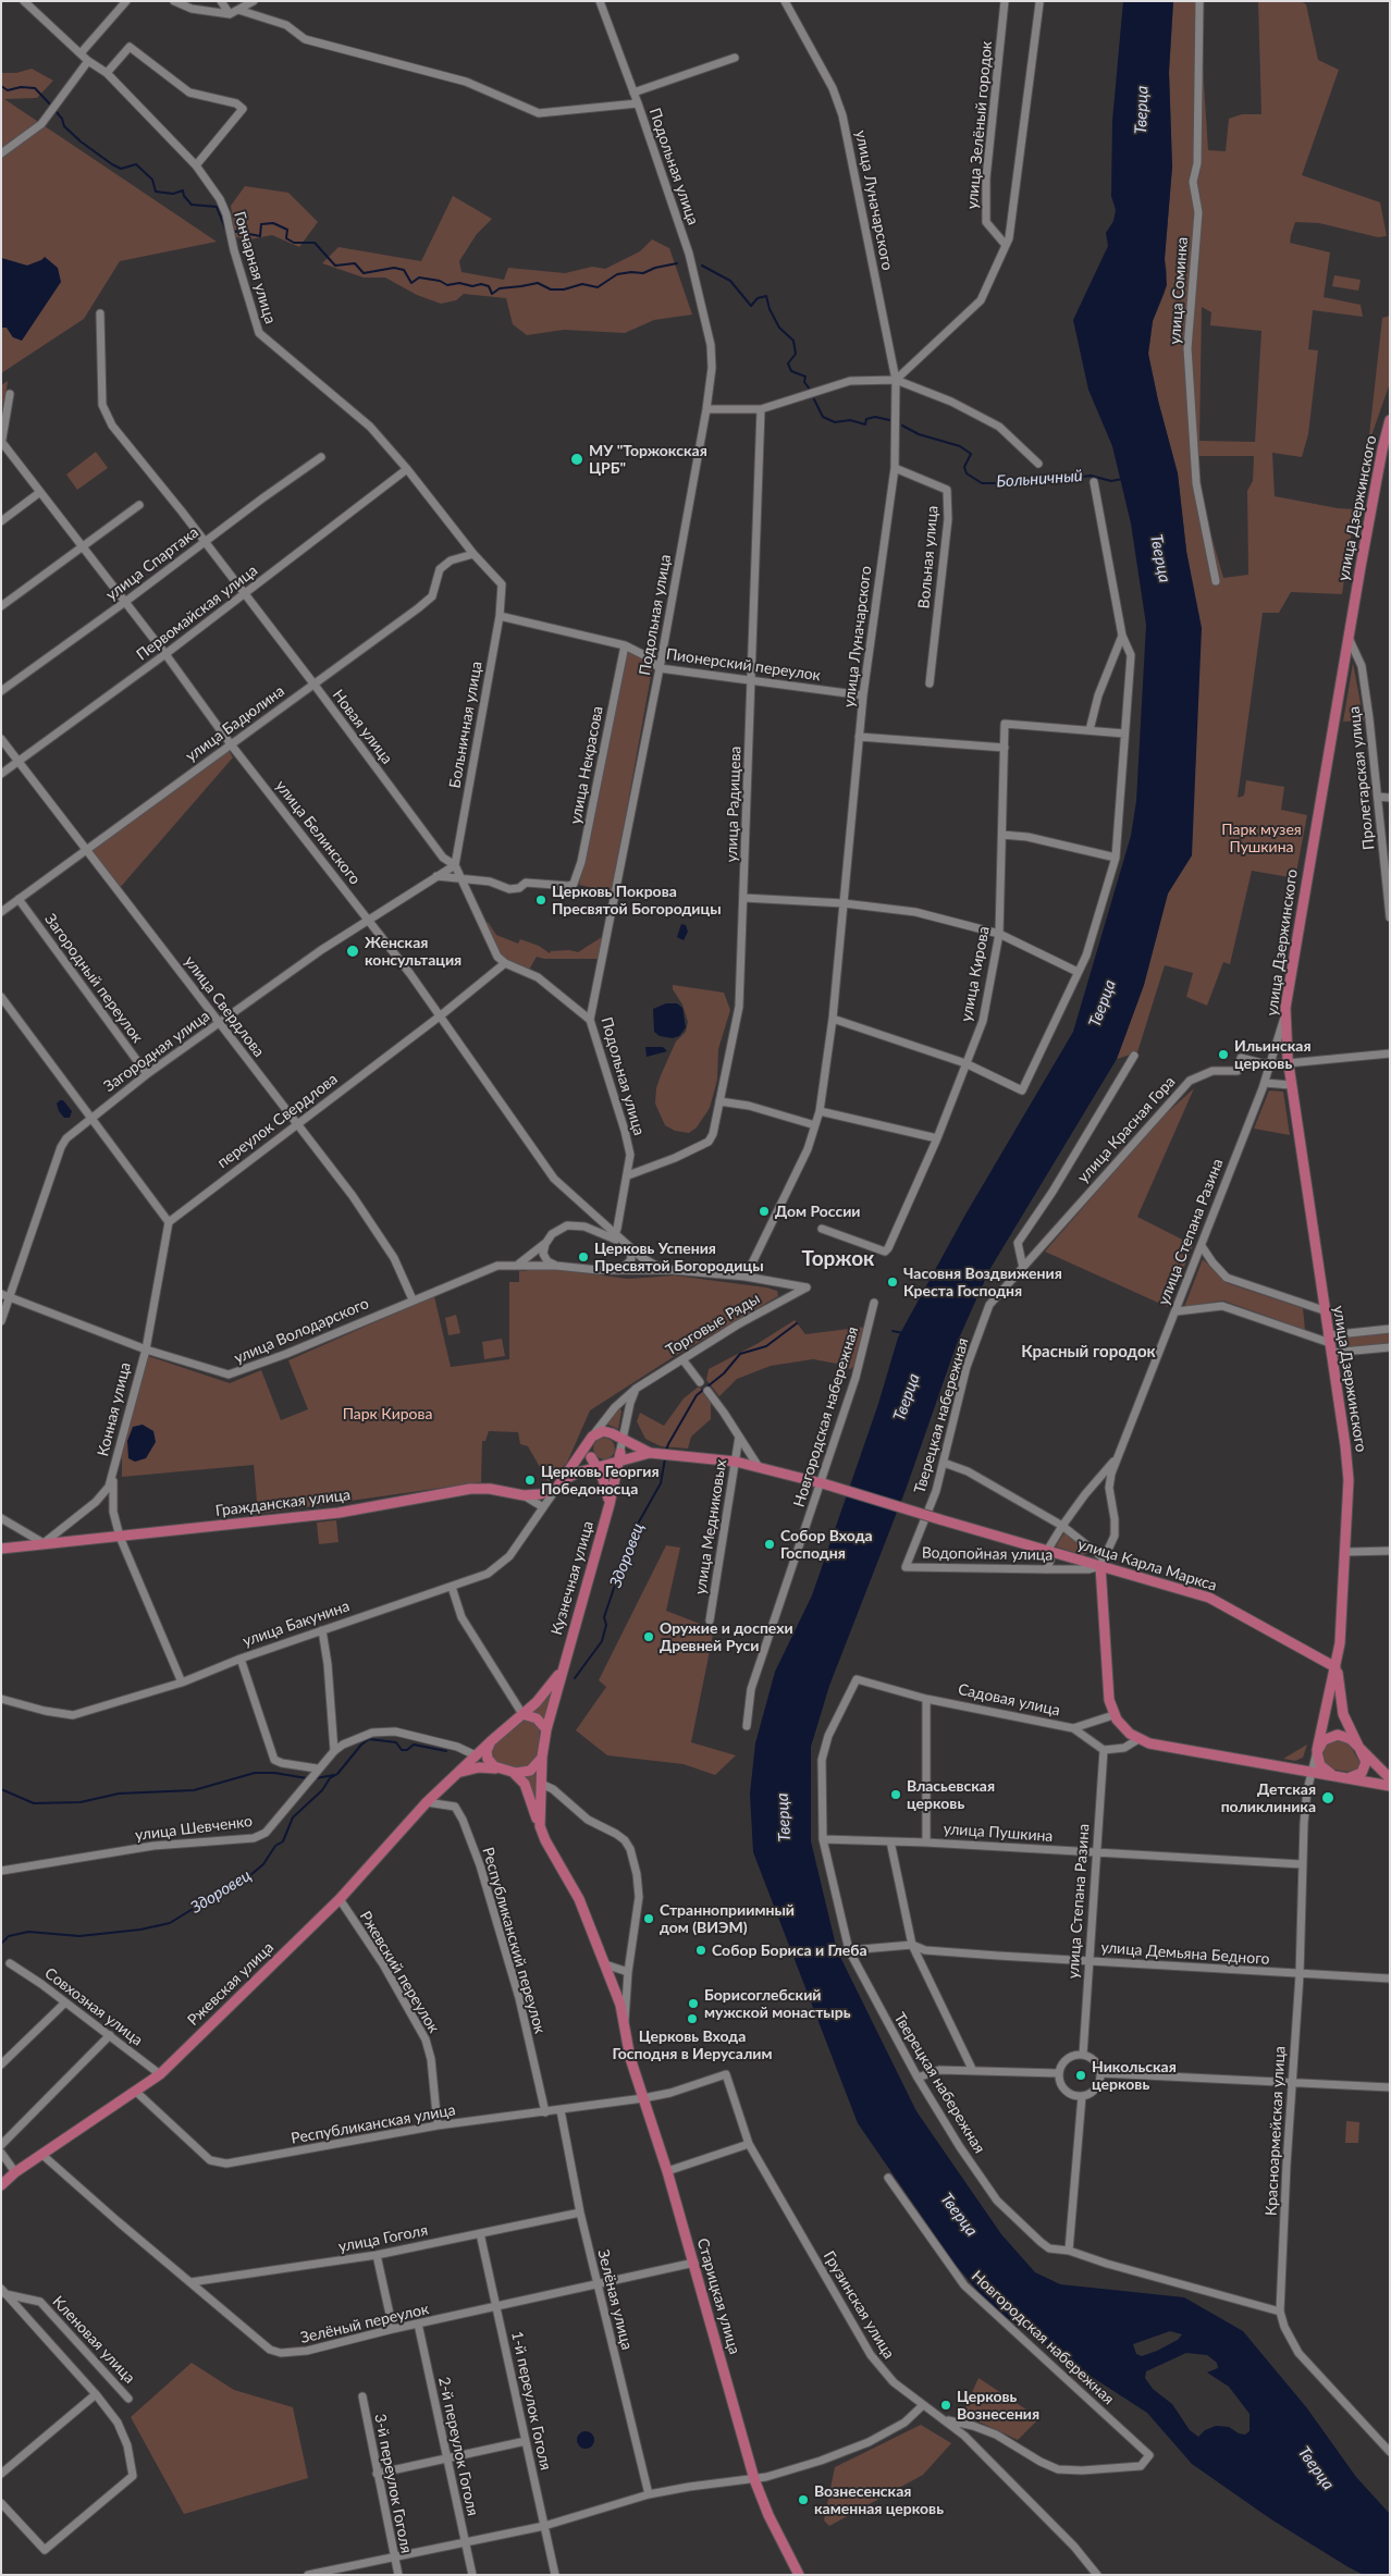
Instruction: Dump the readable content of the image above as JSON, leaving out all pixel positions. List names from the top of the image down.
{
  "streets": {
    "main road": [
      "улица Дзержинского",
      "улица Степана Разина",
      "Конная улица",
      "Гражданская улица",
      "улица Карла Маркса",
      "Кузнечная улица",
      "Ржевская улица",
      "Старицкая улица"
    ],
    "street": [
      "улица Зелёный городок",
      "Подольная улица",
      "улица Луначарского",
      "Гончарная улица",
      "улица Соминка",
      "Вольная улица",
      "улица Спартака",
      "Первомайская улица",
      "Пионерский переулок",
      "улица Бадюлина",
      "Больничная улица",
      "Новая улица",
      "улица Некрасова",
      "Пролетарская улица",
      "улица Радищева",
      "улица Белинского",
      "улица Кирова",
      "Загородный переулок",
      "улица Свердлова",
      "Загородная улица",
      "переулок Свердлова",
      "улица Красная Гора",
      "Торговые Ряды",
      "улица Володарского",
      "Тверецкая набережная",
      "Новгородская набережная",
      "улица Медниковых",
      "Водопойная улица",
      "улица Бакунина",
      "Садовая улица",
      "улица Шевченко",
      "улица Пушкина",
      "Республиканский переулок",
      "улица Демьяна Бедного",
      "Ржевский переулок",
      "Совхозная улица",
      "Республиканская улица",
      "Красноармейская улица",
      "улица Гоголя",
      "Зелёная улица",
      "Грузинская улица",
      "Зелёный переулок",
      "Кленовая улица",
      "1-й переулок Гоголя",
      "2-й переулок Гоголя",
      "3-й переулок Гоголя"
    ]
  },
  "crossings": [
    ["Подольная улица", "Пионерский переулок"],
    ["Подольная улица", "улица Радищева"],
    ["Подольная улица", "улица Белинского"],
    ["Подольная улица", "улица Володарского"],
    ["улица Луначарского", "Вольная улица"],
    ["улица Луначарского", "Пионерский переулок"],
    ["улица Луначарского", "Торговые Ряды"],
    ["Гончарная улица", "Первомайская улица"],
    ["Гончарная улица", "улица Бадюлина"],
    ["Гончарная улица", "Больничная улица"],
    ["улица Дзержинского", "Пролетарская улица"],
    ["улица Дзержинского", "улица Степана Разина"],
    ["улица Дзержинского", "улица Карла Маркса"],
    ["улица Дзержинского", "Красноармейская улица"],
    ["улица Спартака", "Новая улица"],
    ["улица Спартака", "улица Белинского"],
    ["Первомайская улица", "Новая улица"],
    ["Первомайская улица", "улица Белинского"],
    ["Первомайская улица", "улица Свердлова"],
    ["Пионерский переулок", "Больничная улица"],
    ["Пионерский переулок", "улица Некрасова"],
    ["Пионерский переулок", "улица Радищева"],
    ["улица Бадюлина", "Новая улица"],
    ["улица Бадюлина", "улица Белинского"],
    ["улица Бадюлина", "Загородный переулок"],
    ["улица Бадюлина", "улица Свердлова"],
    ["Больничная улица", "Новая улица"],
    ["Больничная улица", "Загородная улица"],
    ["Новая улица", "Загородная улица"],
    ["улица Белинского", "Загородная улица"],
    ["улица Белинского", "переулок Свердлова"],
    ["улица Белинского", "улица Володарского"],
    ["Загородный переулок", "Загородная улица"],
    ["улица Свердлова", "Загородная улица"],
    ["улица Свердлова", "переулок Свердлова"],
    ["улица Свердлова", "улица Володарского"],
    ["Загородная улица", "улица Володарского"],
    ["улица Красная Гора", "улица Степана Разина"],
    ["улица Красная Гора", "Тверецкая набережная"],
    ["улица Степана Разина", "Водопойная улица"],
    ["улица Степана Разина", "улица Карла Маркса"],
    ["улица Степана Разина", "Садовая улица"],
    ["улица Степана Разина", "улица Пушкина"],
    ["улица Степана Разина", "улица Демьяна Бедного"],
    ["Торговые Ряды", "Гражданская улица"],
    ["улица Володарского", "Конная улица"],
    ["Конная улица", "Гражданская улица"],
    ["Конная улица", "улица Бакунина"],
    ["Тверецкая набережная", "Водопойная улица"],
    ["Тверецкая набережная", "улица Карла Маркса"],
    ["Тверецкая набережная", "Садовая улица"],
    ["Тверецкая набережная", "улица Пушкина"],
    ["Тверецкая набережная", "улица Демьяна Бедного"],
    ["Тверецкая набережная", "Красноармейская улица"],
    ["Новгородская набережная", "улица Карла Маркса"],
    ["Новгородская набережная", "Грузинская улица"],
    ["Гражданская улица", "улица Бакунина"],
    ["Водопойная улица", "улица Карла Маркса"],
    ["улица Шевченко", "Ржевская улица"],
    ["улица Пушкина", "Красноармейская улица"],
    ["Республиканский переулок", "Ржевская улица"],
    ["Республиканский переулок", "Республиканская улица"],
    ["улица Демьяна Бедного", "Красноармейская улица"],
    ["Ржевский переулок", "Ржевская улица"],
    ["Ржевский переулок", "Республиканская улица"],
    ["Ржевская улица", "Совхозная улица"],
    ["Ржевская улица", "Республиканская улица"],
    ["Ржевская улица", "Старицкая улица"],
    ["Ржевская улица", "Зелёный переулок"],
    ["Республиканская улица", "Старицкая улица"],
    ["Республиканская улица", "Зелёная улица"],
    ["Республиканская улица", "Грузинская улица"],
    ["улица Гоголя", "Зелёная улица"],
    ["улица Гоголя", "Зелёный переулок"],
    ["улица Гоголя", "1-й переулок Гоголя"],
    ["Старицкая улица", "Зелёный переулок"],
    ["Зелёная улица", "Зелёный переулок"],
    ["Зелёный переулок", "1-й переулок Гоголя"],
    ["Зелёный переулок", "2-й переулок Гоголя"]
  ],
  "districts": ["Торжок", "Красный городок"],
  "water": ["Тверца", "Больничный", "Здоровец"],
  "parks": ["Парк музея Пушкина", "Парк Кирова"],
  "places": [
    "МУ \"Торжокская ЦРБ\"",
    "Церковь Покрова Пресвятой Богородицы",
    "Женская консультация",
    "Ильинская церковь",
    "Дом России",
    "Церковь Успения Пресвятой Богородицы",
    "Часовня Воздвижения Креста Господня",
    "Церковь Георгия Победоносца",
    "Собор Входа Господня",
    "Оружие и доспехи Древней Руси",
    "Власьевская церковь",
    "Детская поликлиника",
    "Странноприимный дом (ВИЭМ)",
    "Собор Бориса и Глеба",
    "Борисоглебский мужской монастырь",
    "Церковь Входа Господня в Иерусалим",
    "Никольская церковь",
    "Церковь Вознесения",
    "Вознесенская каменная церковь"
  ]
}
